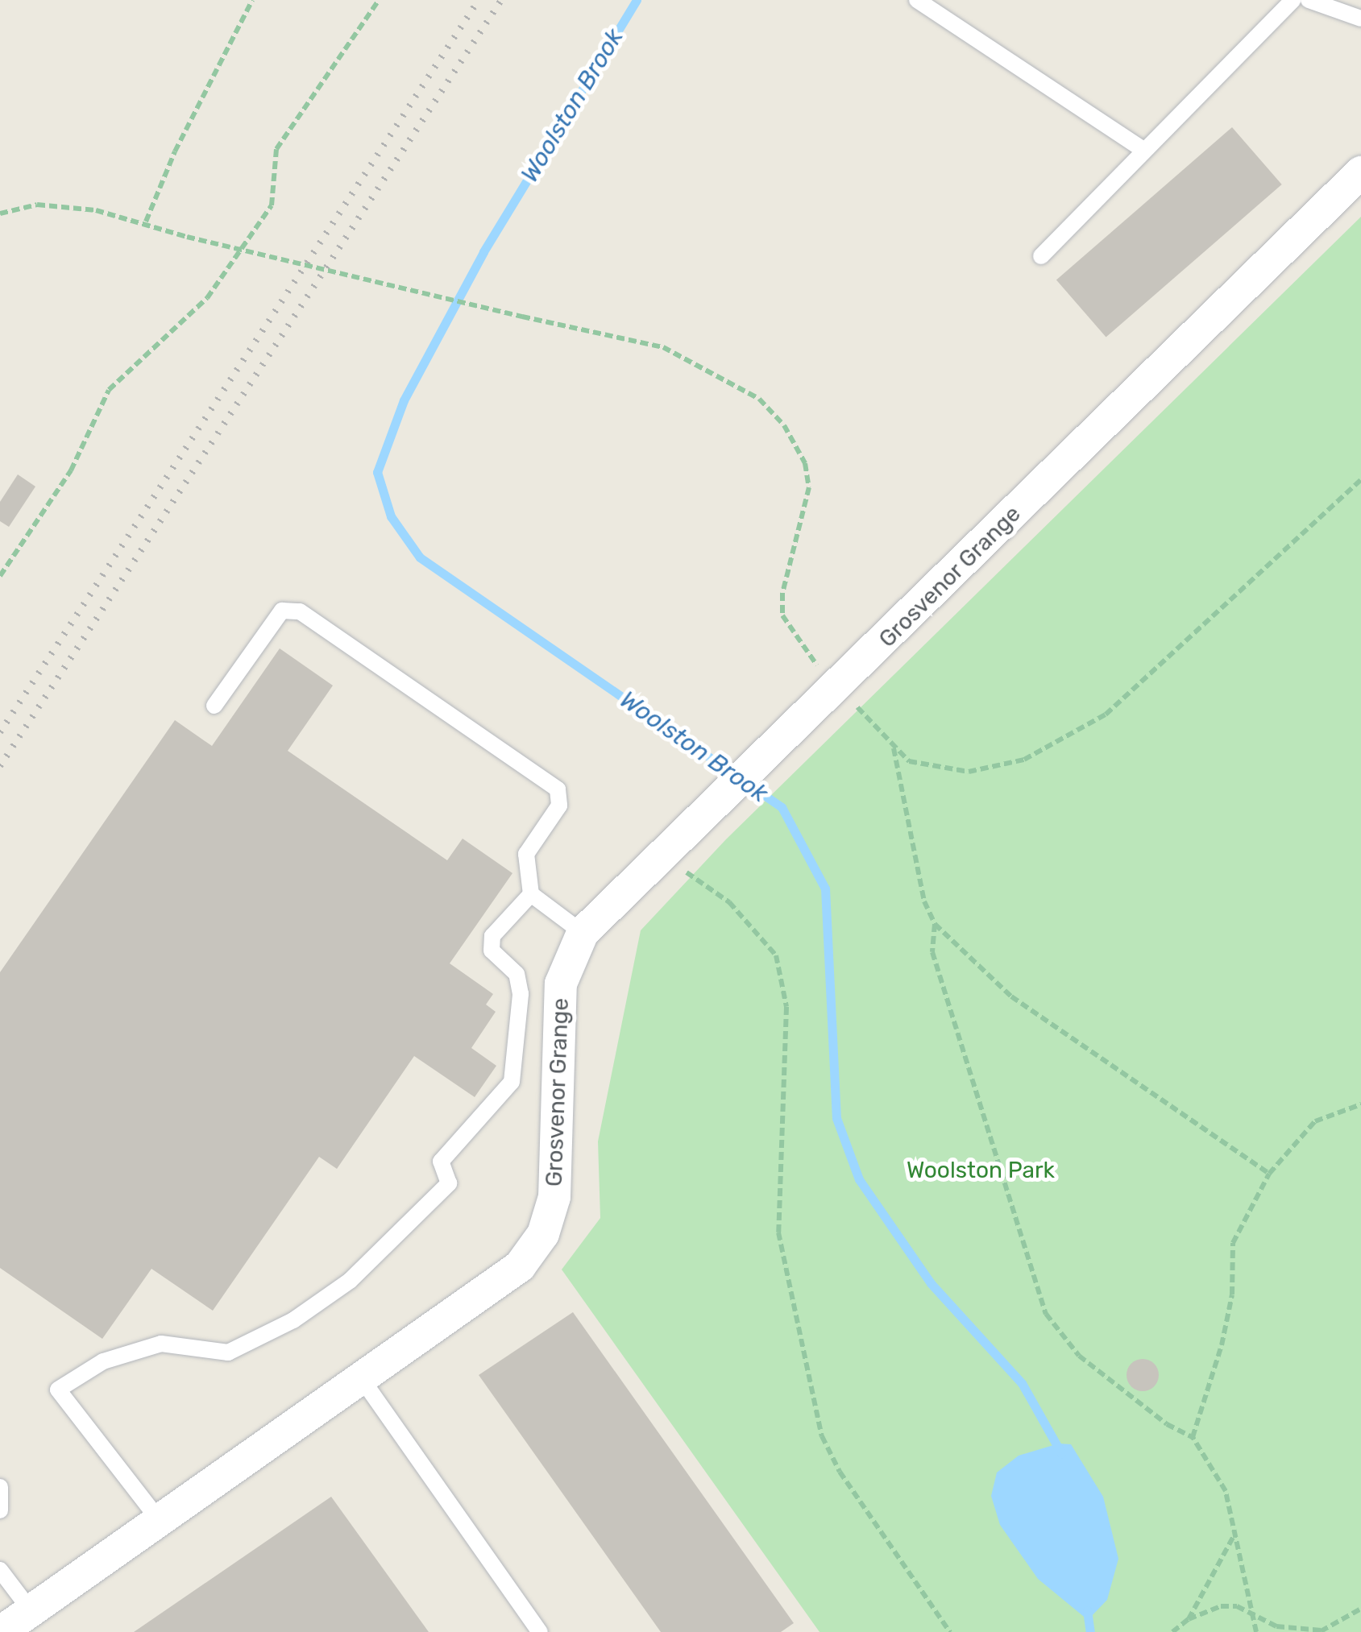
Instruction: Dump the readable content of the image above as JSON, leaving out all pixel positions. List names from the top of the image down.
{
  "streets": {
    "street": ["Grosvenor Grange"]
  },
  "water": ["Woolston Brook"],
  "parks": ["Woolston Park"]
}
